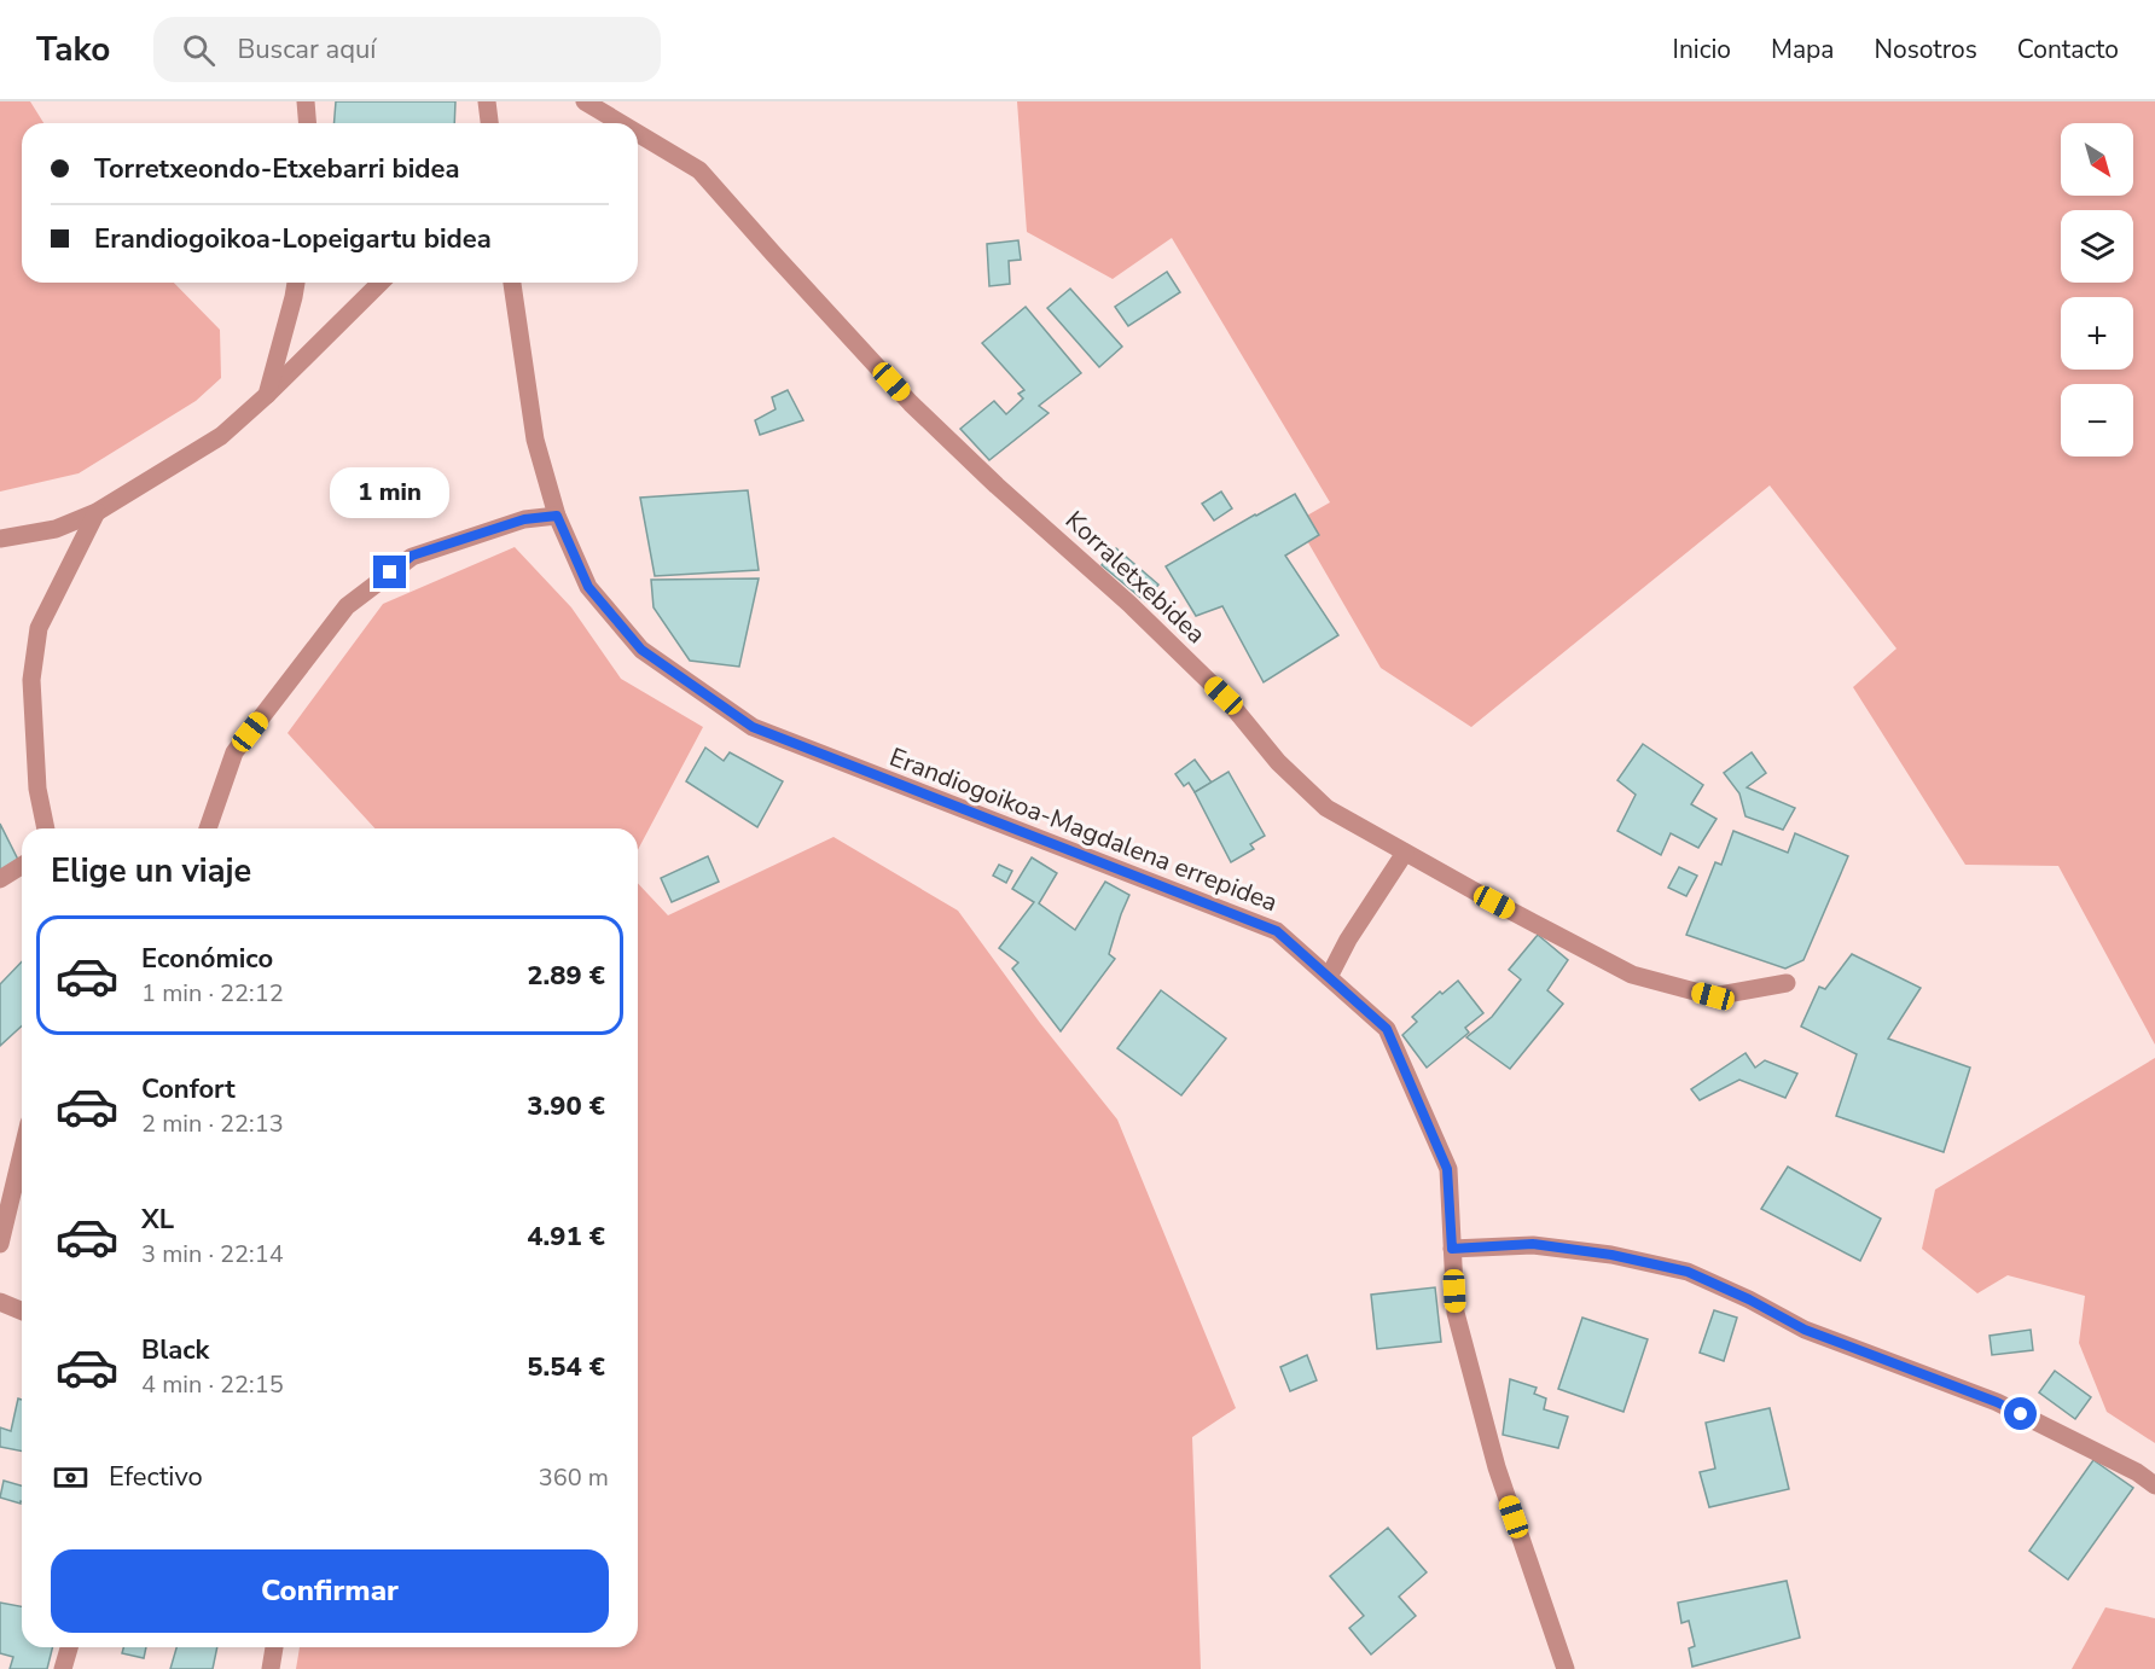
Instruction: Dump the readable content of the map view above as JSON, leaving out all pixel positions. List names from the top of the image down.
{
  "streets": {
    "street": ["Korraletxebidea", "Erandiogoikoa-Magdalena errepidea"]
  },
  "north": "bottom right",
  "page": {
    "header": "Tako",
    "search": "Buscar aquí",
    "nav": [
      "Inicio",
      "Mapa",
      "Nosotros",
      "Contacto"
    ],
    "map_buttons": ["+", "−"],
    "banner": ["Torretxeondo-Etxebarri bidea", "Erandiogoikoa-Lopeigartu bidea"],
    "bubble": "1 min",
    "heading": "Elige un viaje",
    "list": [
      {
        "name": "Económico",
        "note": "1 min · 22:12",
        "value": "2.89 €"
      },
      {
        "name": "Confort",
        "note": "2 min · 22:13",
        "value": "3.90 €"
      },
      {
        "name": "XL",
        "note": "3 min · 22:14",
        "value": "4.91 €"
      },
      {
        "name": "Black",
        "note": "4 min · 22:15",
        "value": "5.54 €"
      }
    ],
    "pay": ["Efectivo", "360 m"],
    "buttons": "Confirmar"
  }
}
